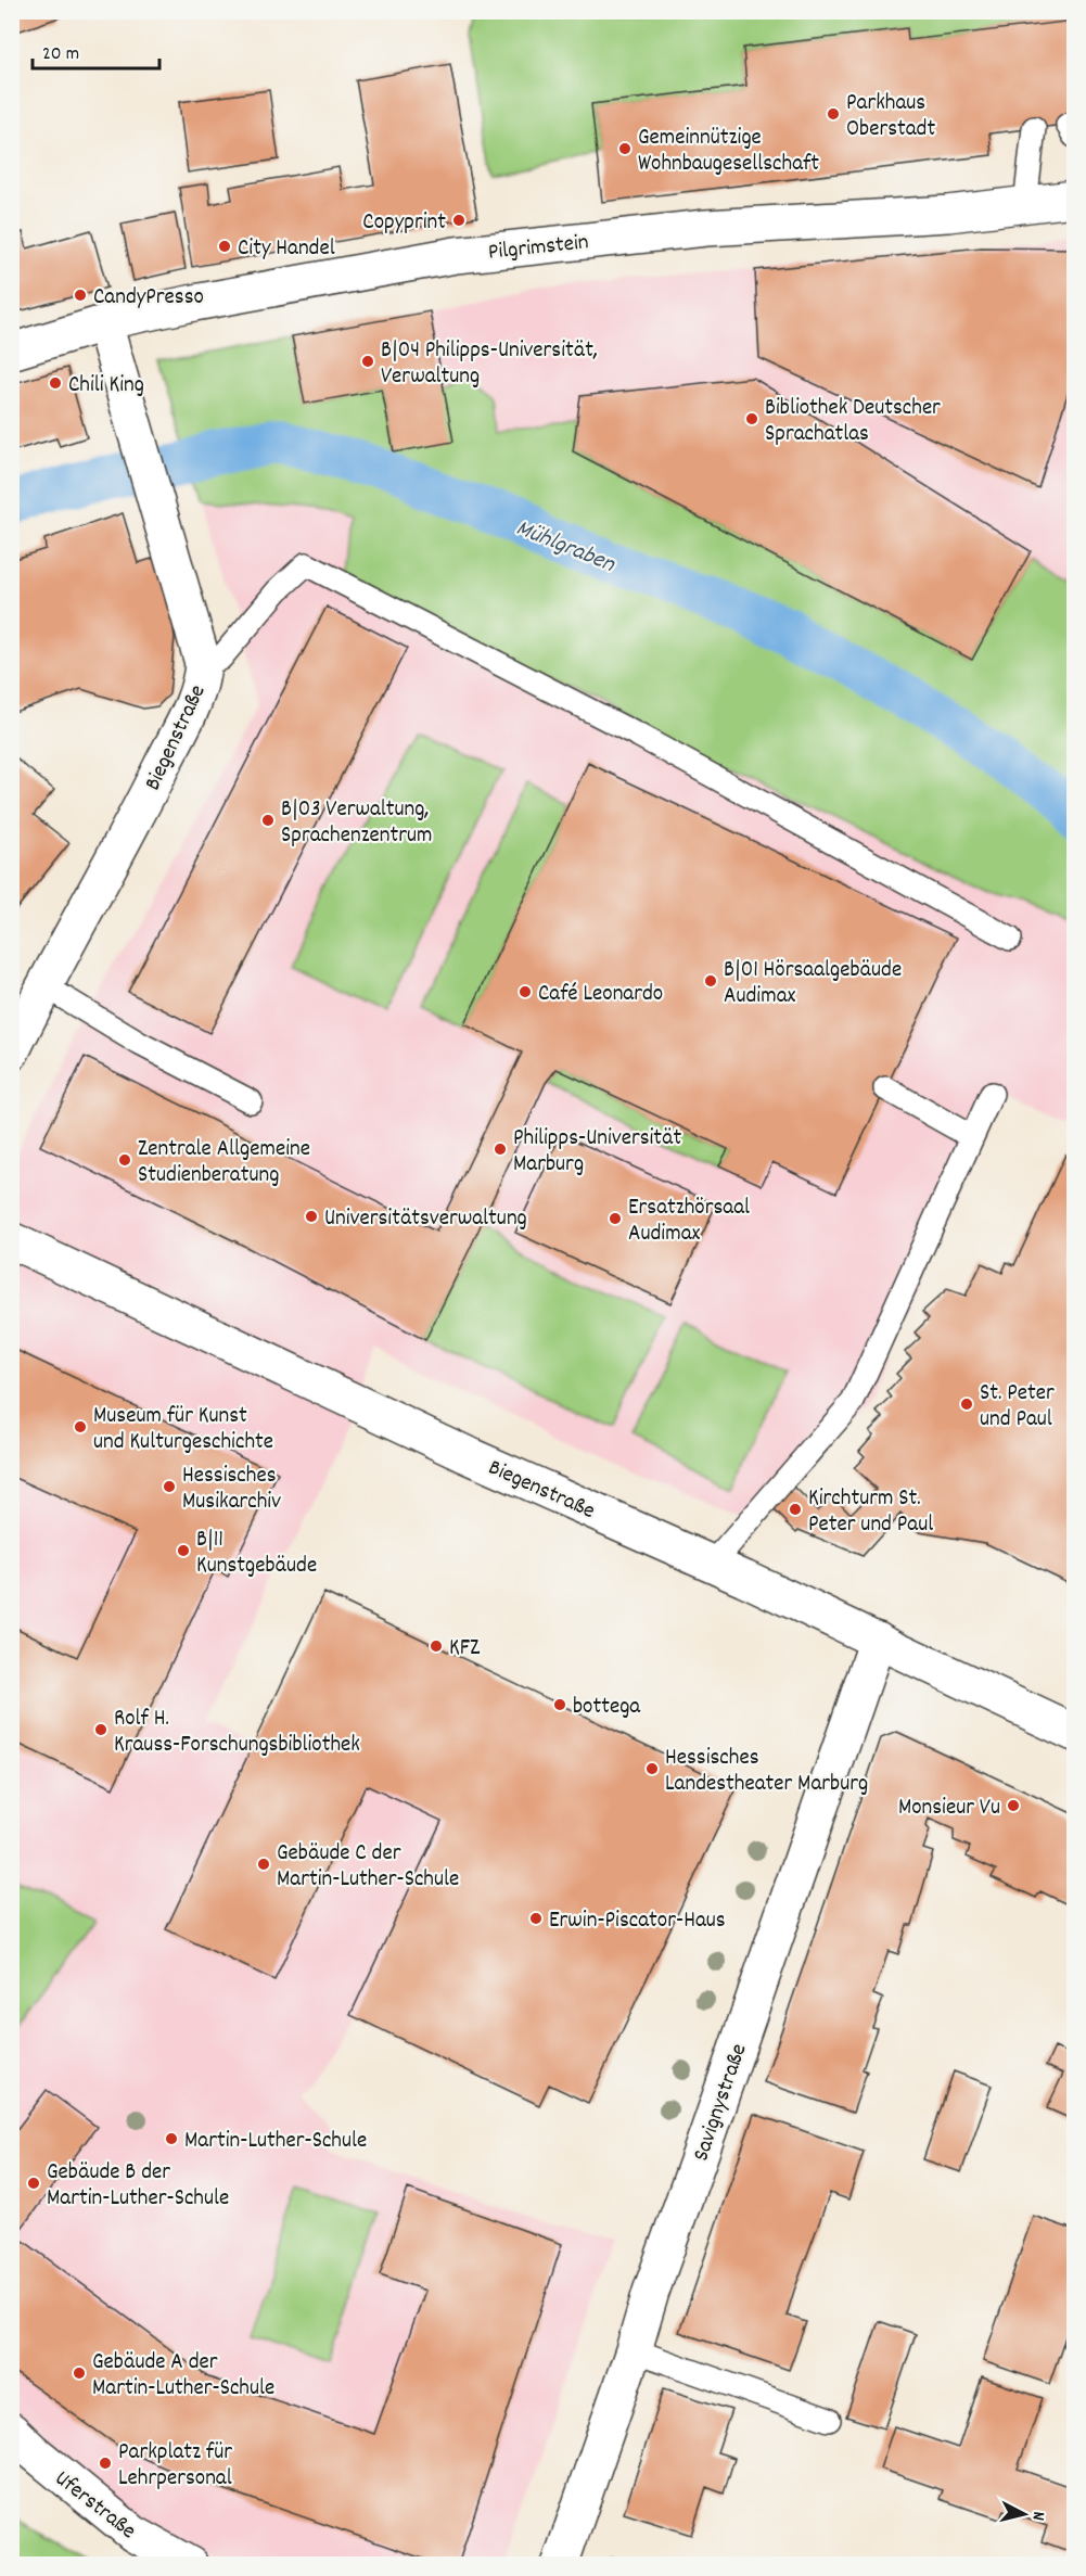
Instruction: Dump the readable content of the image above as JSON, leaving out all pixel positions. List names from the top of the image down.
{
  "streets": {
    "main road": [
      "Pilgrimstein",
      "Biegenstraße",
      "Savignystraße",
      "Uferstraße"
    ]
  },
  "crossings": [
    ["Pilgrimstein", "Biegenstraße"],
    ["Biegenstraße", "Savignystraße"]
  ],
  "water": ["Mühlgraben"],
  "places": [
    "Parkhaus Oberstadt",
    "Gemeinnützige Wohnbaugesellschaft",
    "Copyprint",
    "City Handel",
    "CandyPresso",
    "B|04 Philipps-Universität, Verwaltung",
    "Chili King",
    "Bibliothek Deutscher Sprachatlas",
    "B|03 Verwaltung, Sprachenzentrum",
    "B|01 Hörsaalgebäude Audimax",
    "Café Leonardo",
    "Philipps-Universität Marburg",
    "Zentrale Allgemeine Studienberatung",
    "Universitätsverwaltung",
    "Ersatzhörsaal Audimax",
    "St. Peter und Paul",
    "Museum für Kunst und Kulturgeschichte",
    "Hessisches Musikarchiv",
    "Kirchturm St. Peter und Paul",
    "B|11 Kunstgebäude",
    "KFZ",
    "bottega",
    "Rolf H. Krauss-Forschungsbibliothek",
    "Hessisches Landestheater Marburg",
    "Monsieur Vu",
    "Gebäude C der Martin-Luther-Schule",
    "Erwin-Piscator-Haus",
    "Martin-Luther-Schule",
    "Gebäude B der Martin-Luther-Schule",
    "Gebäude A der Martin-Luther-Schule",
    "Parkplatz für Lehrpersonal"
  ],
  "scale_bar": "20 m",
  "north": "right"
}
